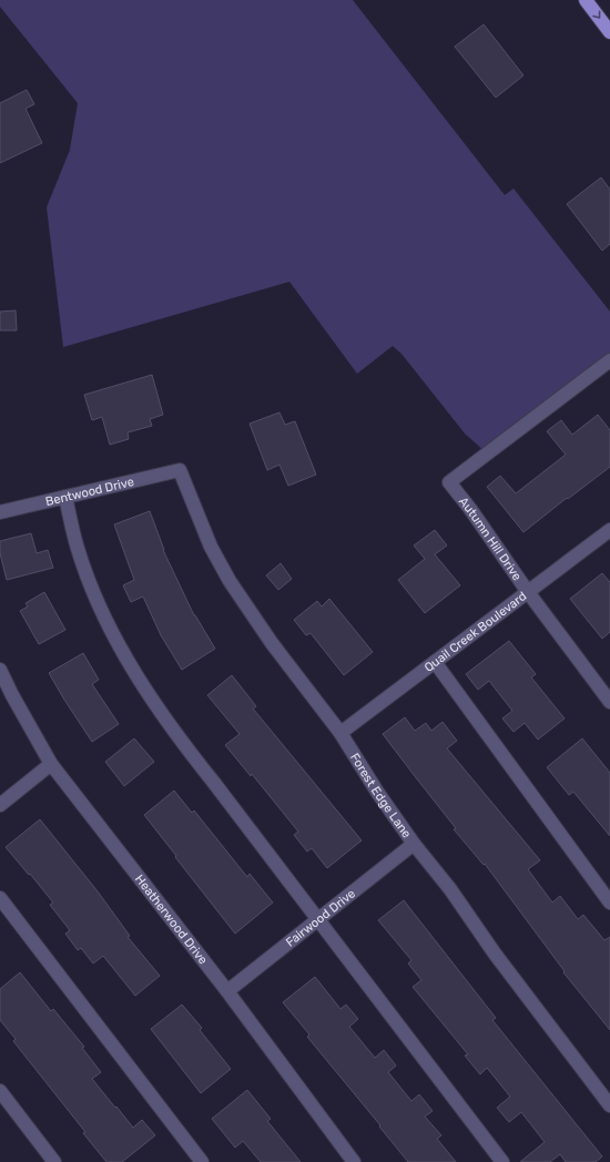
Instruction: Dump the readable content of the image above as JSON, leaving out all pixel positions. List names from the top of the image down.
{
  "streets": {
    "street": [
      "Bentwood Drive",
      "Autumn Hill Drive",
      "Quail Creek Boulevard",
      "Forest Edge Lane",
      "Fairwood Drive",
      "Heatherwood Drive"
    ]
  },
  "crossings": [
    ["Bentwood Drive", "Forest Edge Lane"],
    ["Autumn Hill Drive", "Quail Creek Boulevard"],
    ["Quail Creek Boulevard", "Forest Edge Lane"],
    ["Forest Edge Lane", "Fairwood Drive"],
    ["Fairwood Drive", "Heatherwood Drive"]
  ]
}
